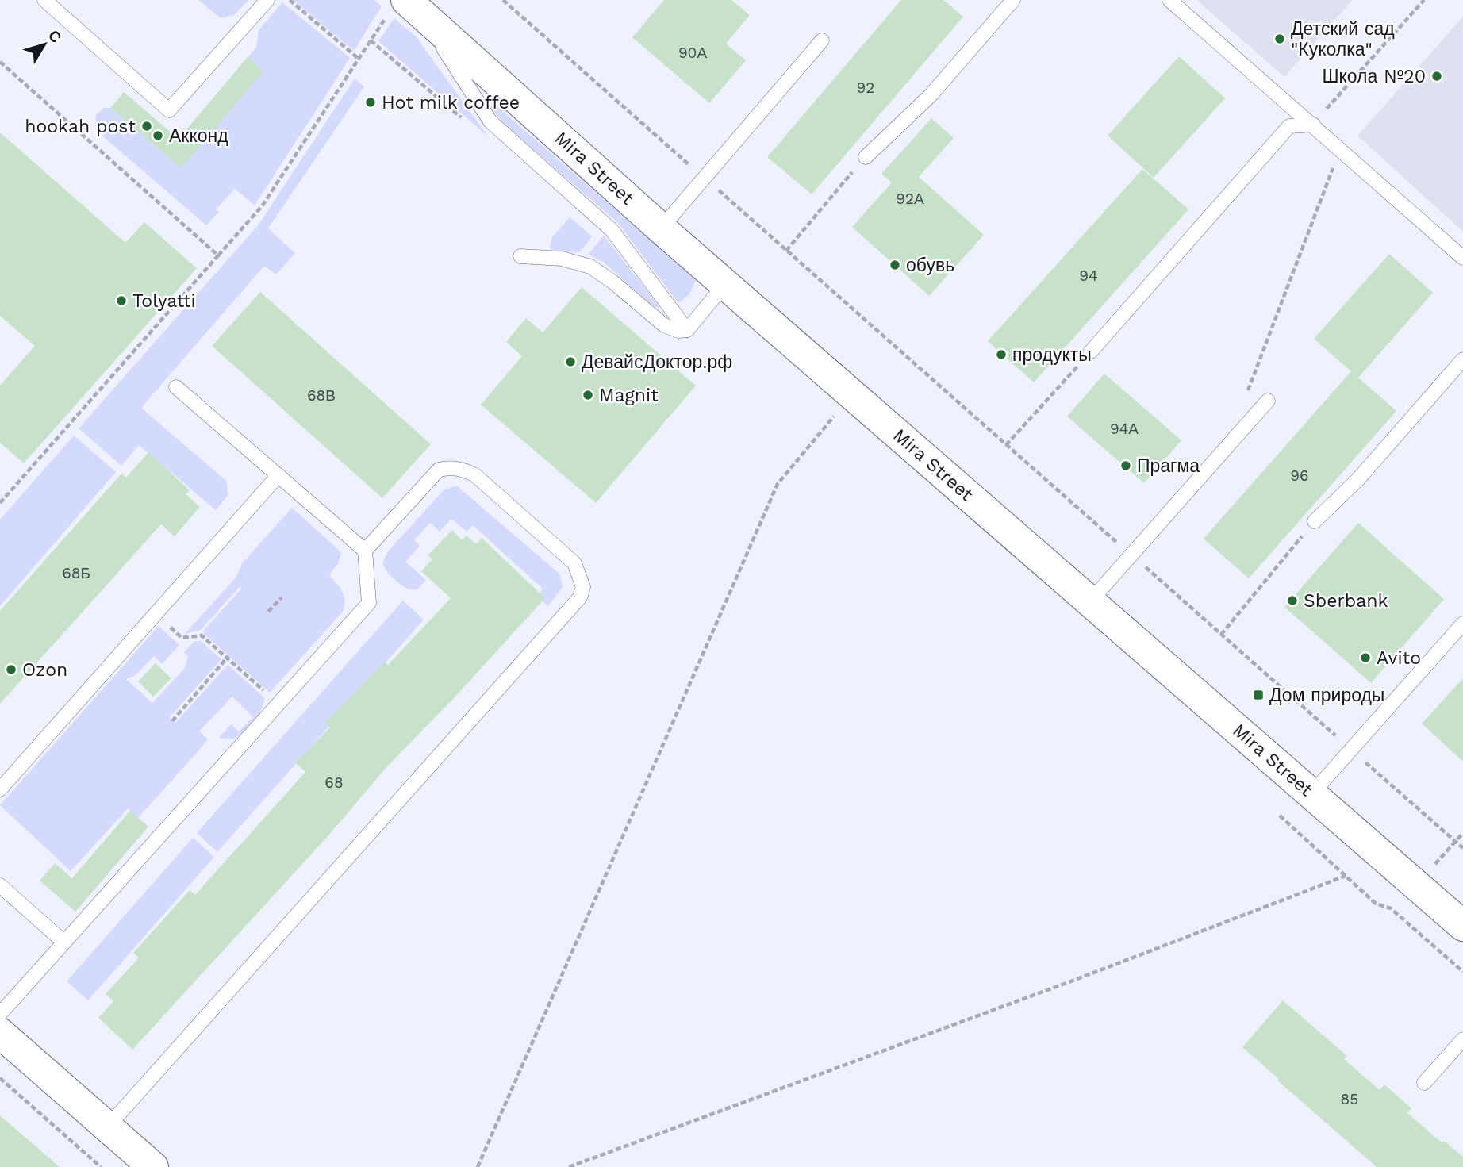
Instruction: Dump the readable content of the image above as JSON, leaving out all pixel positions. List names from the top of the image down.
{
  "streets": {
    "main road": ["Mira Street"]
  },
  "places": {
    "other": [
      "Детский сад \"Куколка\"",
      "Школа №20",
      "Hot milk coffee",
      "hookah post",
      "Акконд",
      "обувь",
      "Tolyatti",
      "продукты",
      "ДевайсДоктор.рф",
      "Magnit",
      "Прагма",
      "Sberbank",
      "Avito",
      "Ozon"
    ],
    "transit": ["Дом природы"]
  },
  "house_numbers": [
    "90А",
    "92",
    "92А",
    "94",
    "68В",
    "94А",
    "96",
    "68Б",
    "68",
    "85"
  ],
  "north": "top right"
}
